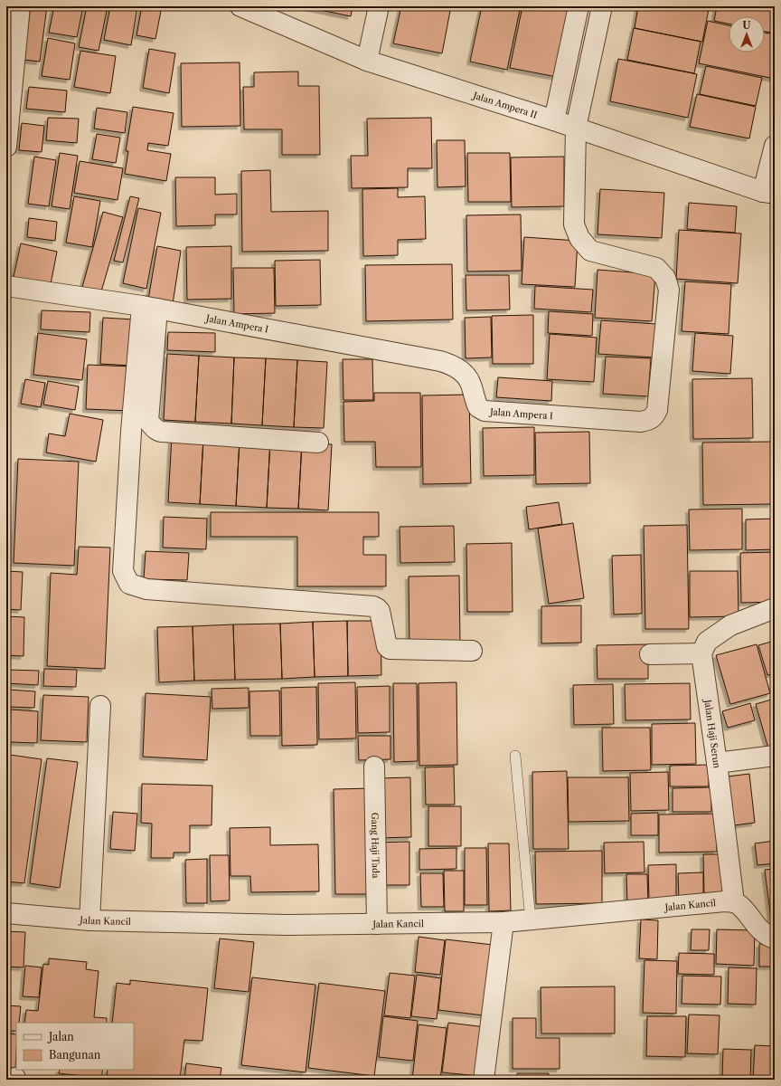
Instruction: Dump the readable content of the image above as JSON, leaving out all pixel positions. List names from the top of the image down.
{
  "streets": {
    "street": [
      "Jalan Ampera II",
      "Jalan Ampera I",
      "Jalan Haji Serun",
      "Gang Haji Tada",
      "Jalan Kancil"
    ]
  },
  "crossings": [
    ["Jalan Ampera II", "Jalan Ampera I"],
    ["Jalan Haji Serun", "Jalan Kancil"],
    ["Gang Haji Tada", "Jalan Kancil"]
  ],
  "legend": ["Jalan", "Bangunan"],
  "north": "top"
}
